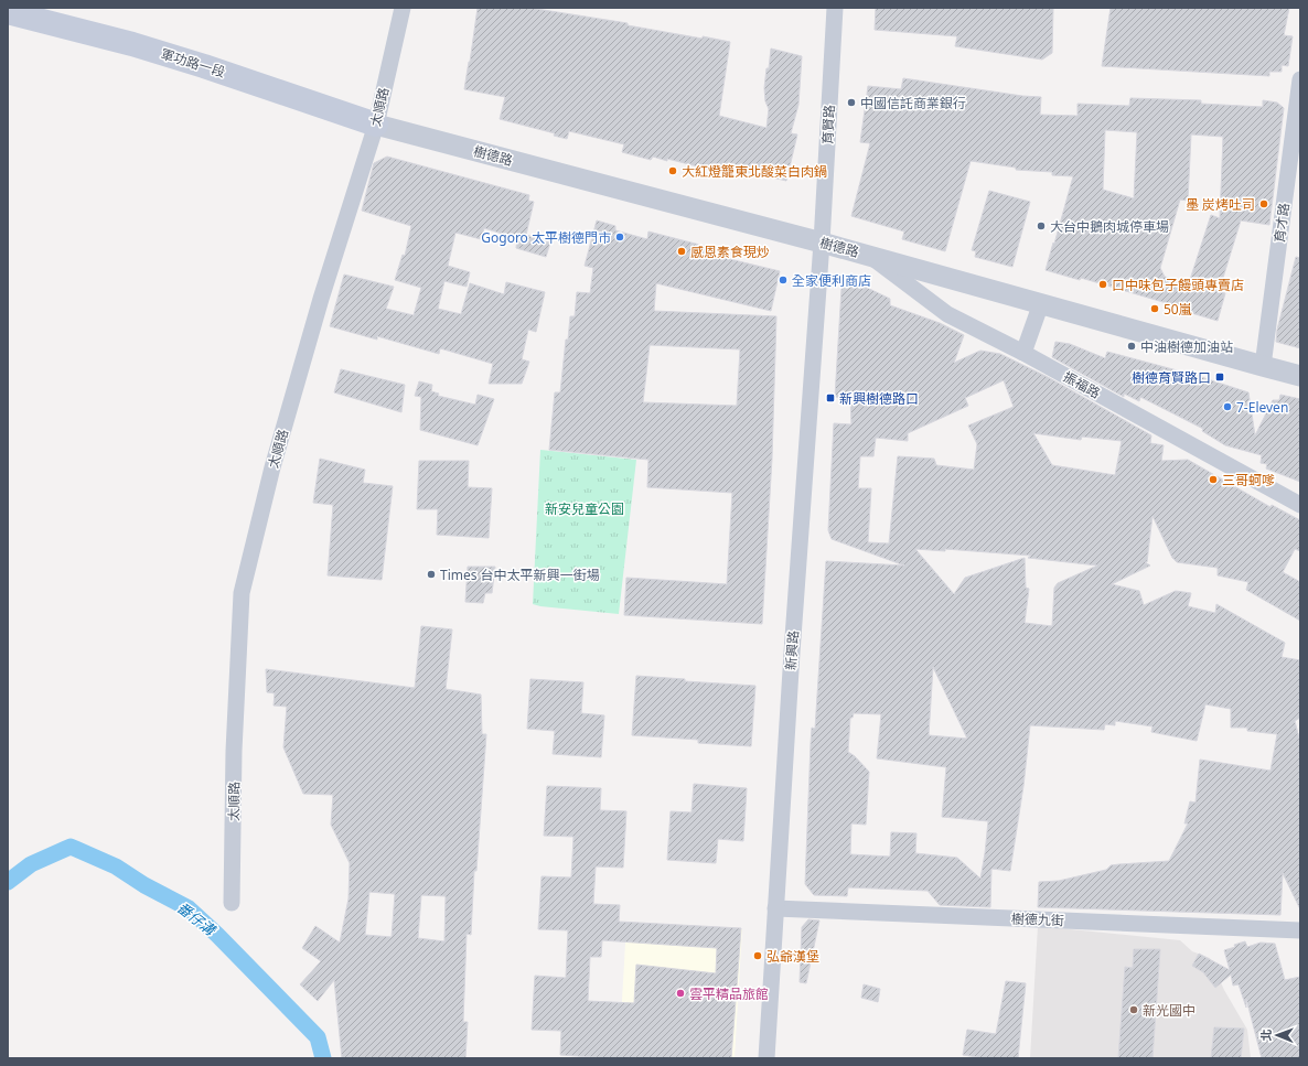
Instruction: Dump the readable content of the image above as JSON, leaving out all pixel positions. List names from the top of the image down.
{
  "streets": {
    "main road": ["軍功路一段"],
    "street": [
      "太順路",
      "育賢路",
      "樹德路",
      "育才路",
      "振福路",
      "新興路",
      "樹德九街"
    ]
  },
  "crossings": [
    ["軍功路一段", "太順路"],
    ["軍功路一段", "樹德路"],
    ["太順路", "樹德路"],
    ["育賢路", "樹德路"],
    ["育賢路", "新興路"],
    ["樹德路", "育才路"],
    ["樹德路", "振福路"],
    ["樹德路", "新興路"],
    ["新興路", "樹德九街"]
  ],
  "water": ["番仔溝"],
  "parks": ["新安兒童公園"],
  "places": {
    "other": [
      "中國信託商業銀行",
      "大紅燈籠東北酸菜白肉鍋",
      "墨 炭烤吐司",
      "大台中鵝肉城停車場",
      "Gogoro 太平樹德門市",
      "感恩素食現炒",
      "全家便利商店",
      "口中味包子饅頭專賣店",
      "50嵐",
      "中油樹德加油站",
      "7-Eleven",
      "三哥蚵嗲",
      "Times 台中太平新興一街場",
      "弘爺漢堡",
      "雲平精品旅館",
      "新光國中"
    ],
    "transit": ["樹德育賢路口", "新興樹德路口"]
  },
  "north": "left"
}
